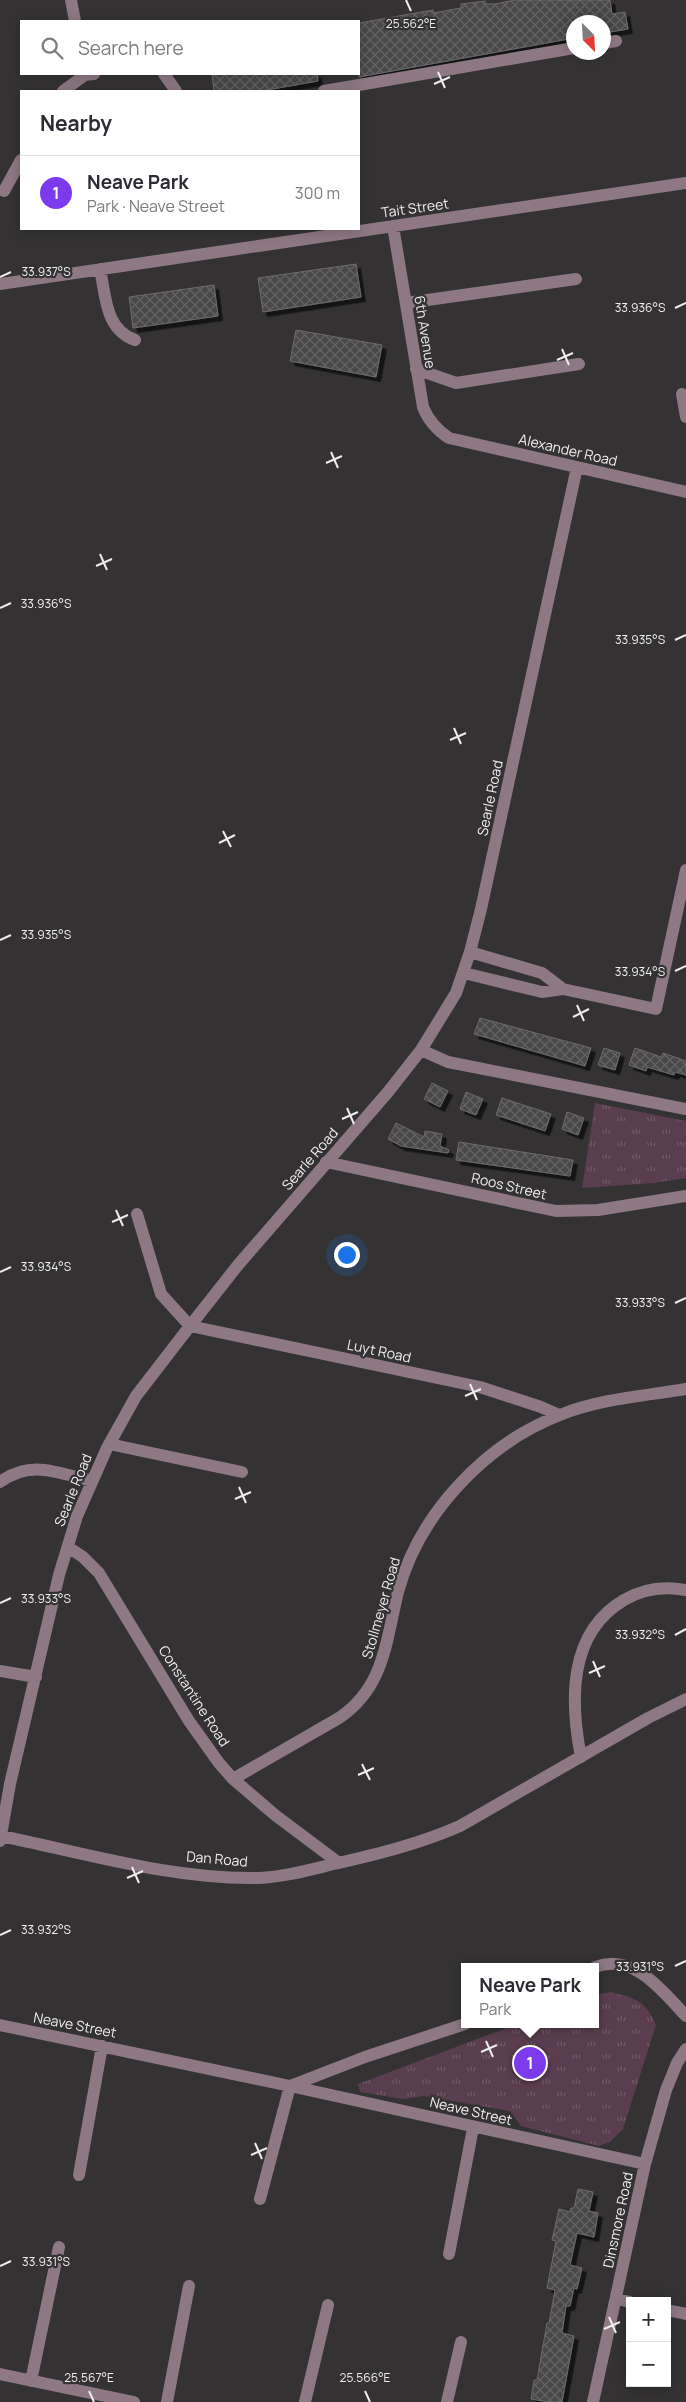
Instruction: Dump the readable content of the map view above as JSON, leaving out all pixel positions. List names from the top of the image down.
{
  "streets": {
    "street": [
      "Tait Street",
      "6th Avenue",
      "Alexander Road",
      "Searle Road",
      "Roos Street",
      "Luyt Road",
      "Stollmeyer Road",
      "Constantine Road",
      "Dan Road",
      "Neave Street",
      "Dinsmore Road"
    ]
  },
  "crossings": [
    ["Tait Street", "6th Avenue"],
    ["6th Avenue", "Alexander Road"],
    ["Alexander Road", "Searle Road"],
    ["Searle Road", "Roos Street"],
    ["Searle Road", "Luyt Road"],
    ["Searle Road", "Constantine Road"],
    ["Searle Road", "Dan Road"],
    ["Luyt Road", "Stollmeyer Road"],
    ["Stollmeyer Road", "Constantine Road"],
    ["Constantine Road", "Dan Road"],
    ["Neave Street", "Dinsmore Road"]
  ],
  "north": "bottom right",
  "page": {
    "search": "Search here",
    "heading": "Nearby",
    "list": [
      {
        "mark": "1",
        "name": "Neave Park",
        "note": "Park · Neave Street",
        "value": "300 m"
      }
    ],
    "popup": ["Neave Park", "Park"],
    "pins": "1",
    "map_buttons": ["+", "−"]
  },
  "coordinates": [
    "25.562°E",
    "33.937°S",
    "33.936°S",
    "33.935°S",
    "33.934°S",
    "33.933°S",
    "33.932°S",
    "33.931°S",
    "25.567°E",
    "25.566°E"
  ]
}
